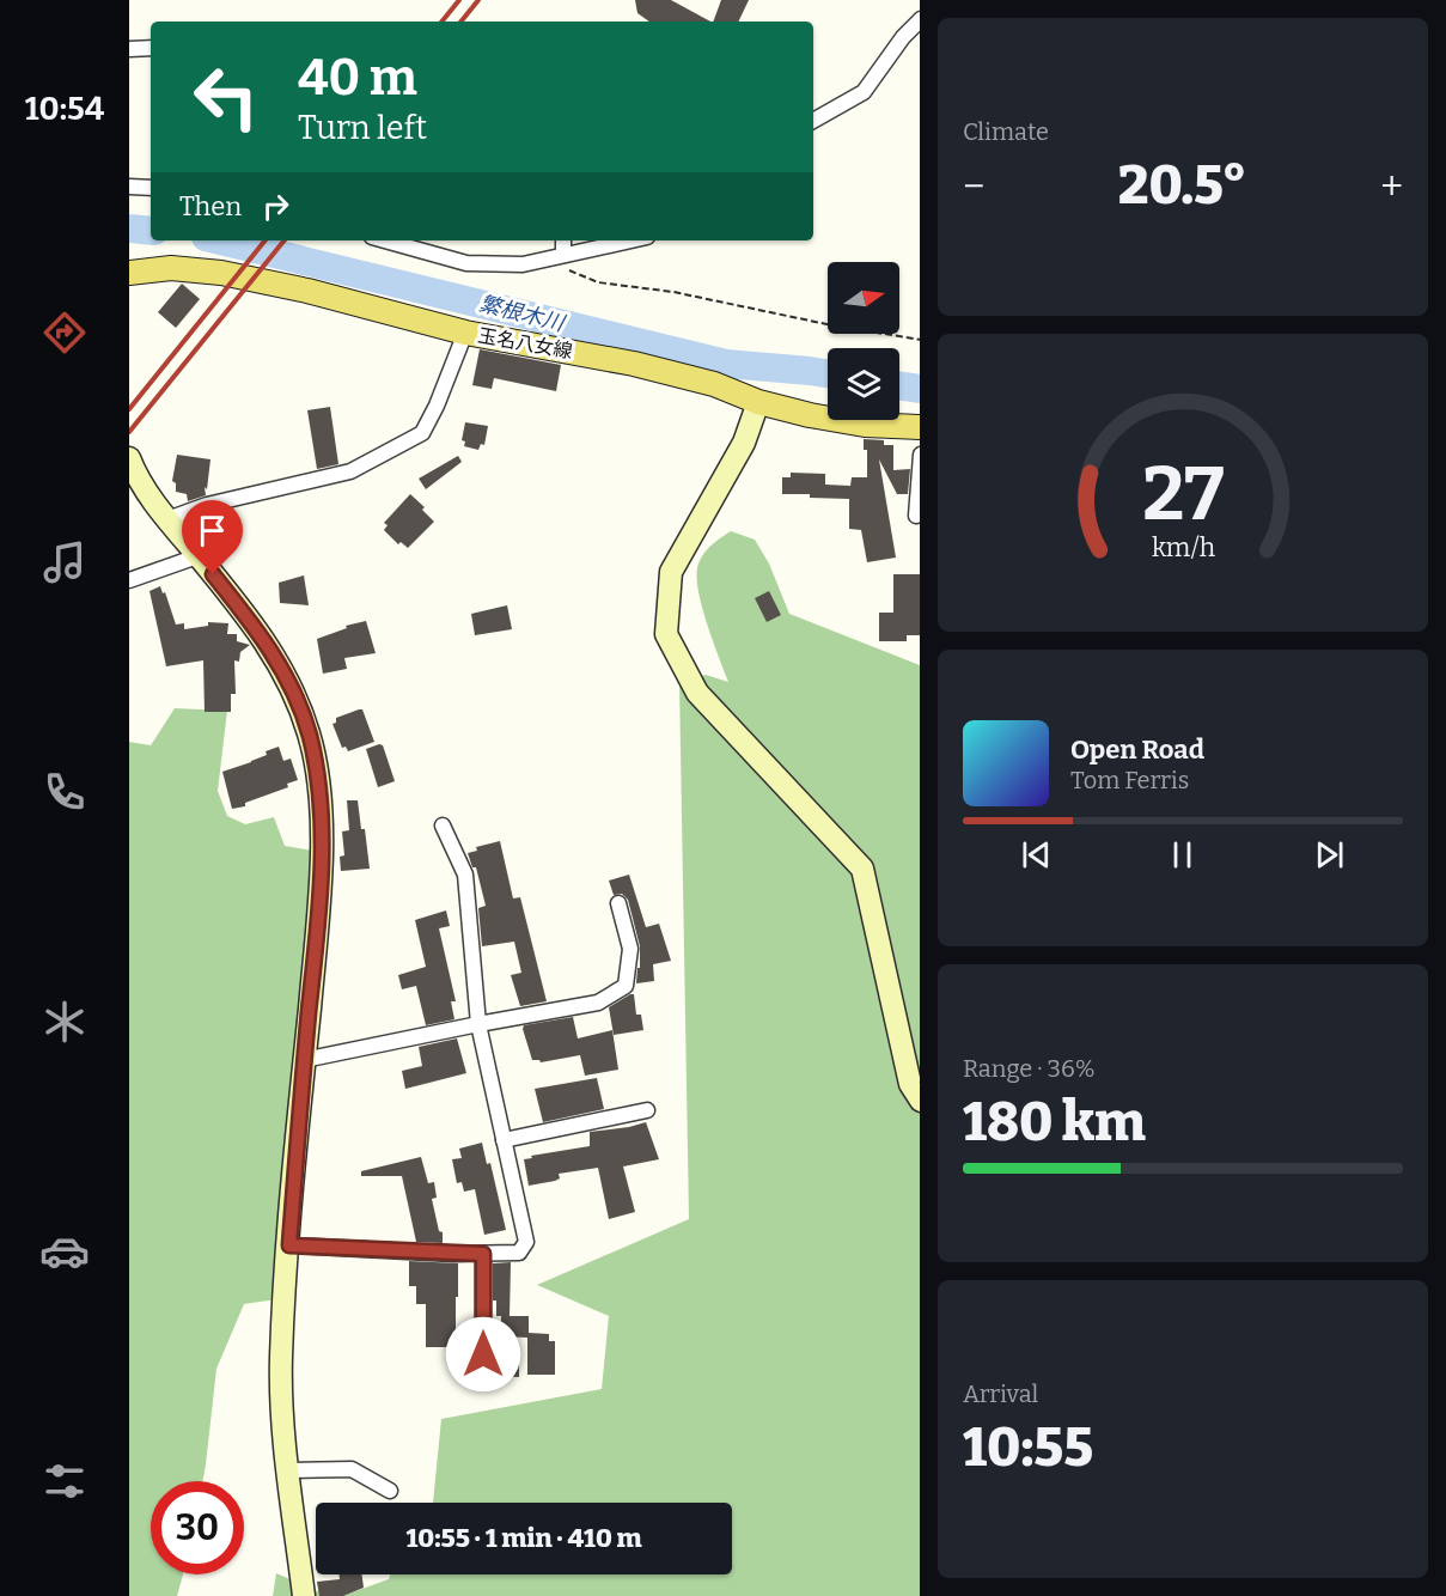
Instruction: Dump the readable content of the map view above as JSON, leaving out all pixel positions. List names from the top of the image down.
{
  "streets": {
    "main road": ["玉名八女線"]
  },
  "water": ["繁根木川"],
  "north": "right",
  "page": {
    "tabs": "10:54",
    "tile": [
      "Climate",
      ["Range · 36%", "180 km"],
      ["Arrival", "10:55"]
    ],
    "turn": ["40 m", "Turn left"],
    "heat": ["−", "20.5°", "+"],
    "then": "Then",
    "song": ["Open Road", "Tom Ferris"],
    "limit": "30",
    "trip": "10:55 · 1 min · 410 m",
    "gauge": ["27", "km/h"]
  }
}
